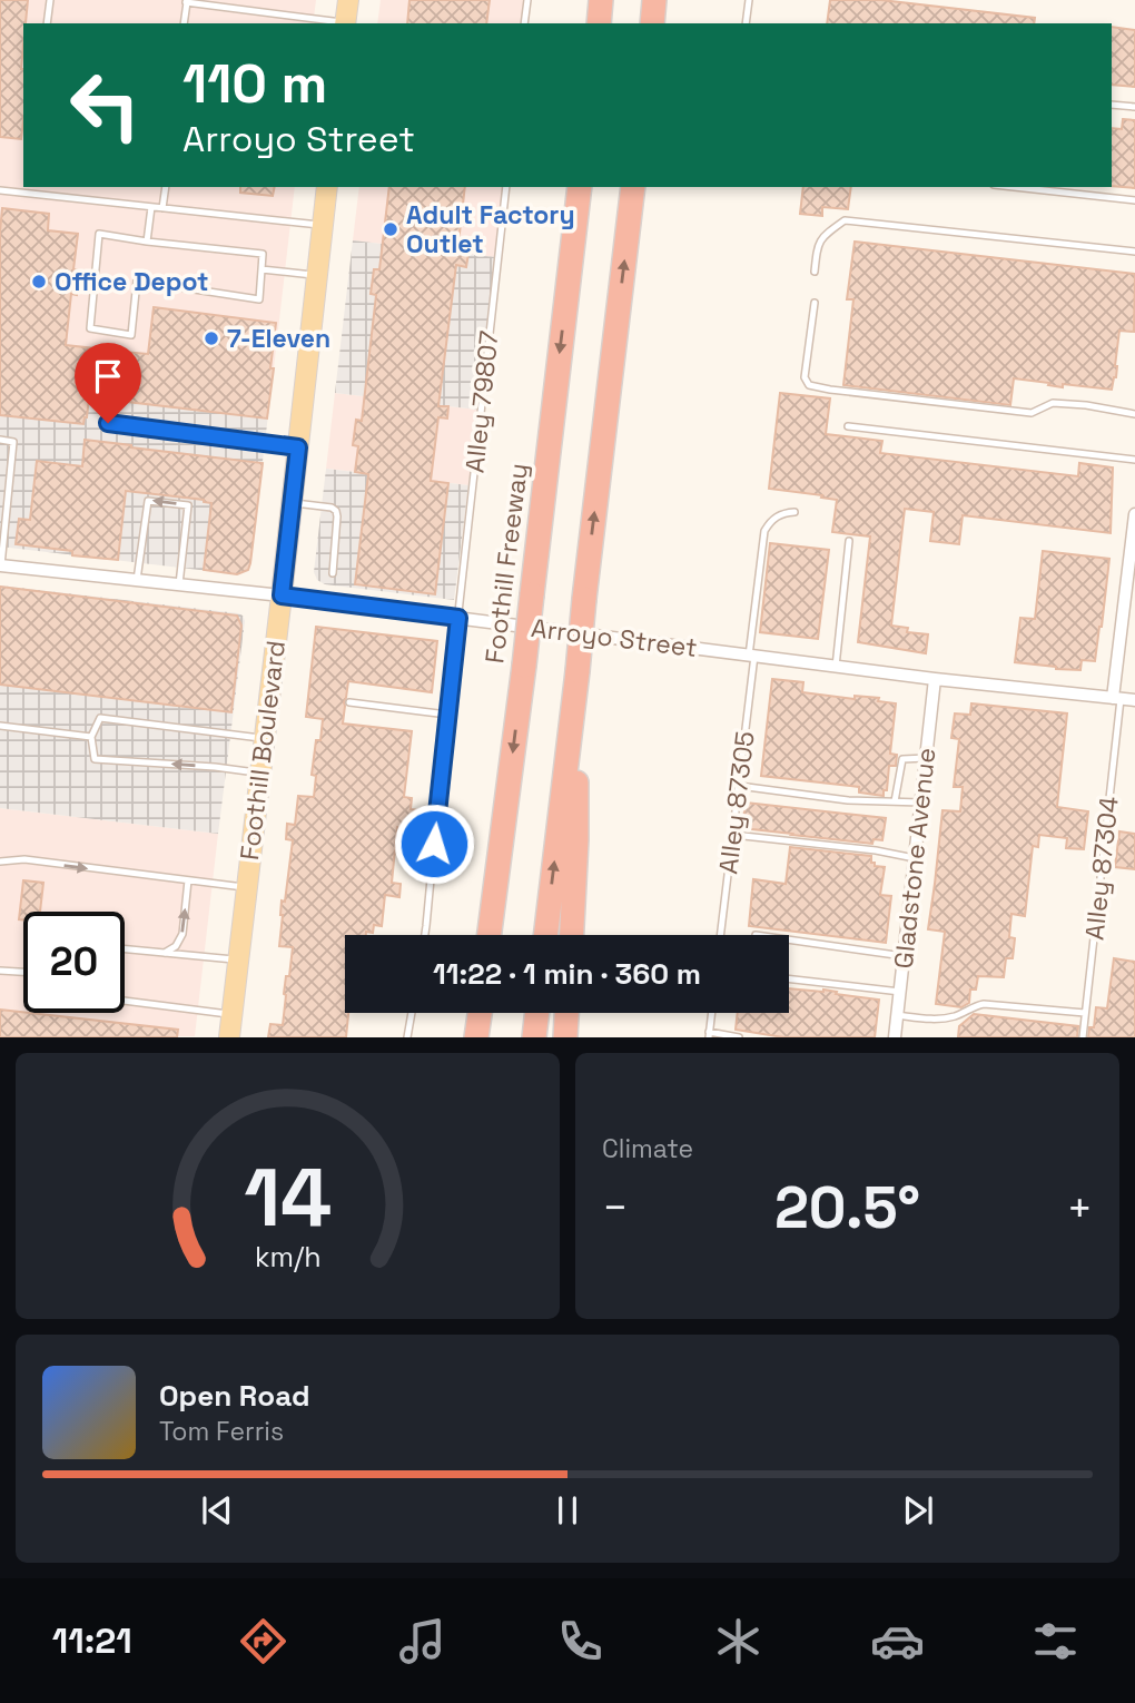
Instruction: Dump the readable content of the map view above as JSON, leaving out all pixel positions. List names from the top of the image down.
{
  "streets": {
    "highway": ["Foothill Freeway"],
    "main road": ["Foothill Boulevard"],
    "street": ["Arroyo Street", "Gladstone Avenue"],
    "lane": ["Alley 79807", "Alley 87305", "Alley 87304"]
  },
  "crossings": [
    ["Alley 79807", "Arroyo Street"],
    ["Arroyo Street", "Foothill Boulevard"],
    ["Arroyo Street", "Alley 87305"],
    ["Arroyo Street", "Gladstone Avenue"],
    ["Arroyo Street", "Alley 87304"]
  ],
  "places": ["Adult Factory Outlet", "Office Depot", "7-Eleven"],
  "page": {
    "turn": ["110 m", "Arroyo Street"],
    "limit": "20",
    "trip": "11:22 · 1 min · 360 m",
    "tile": "Climate",
    "heat": ["−", "20.5°", "+"],
    "song": ["Open Road", "Tom Ferris"],
    "tabs": "11:21",
    "gauge": ["14", "km/h"]
  }
}
